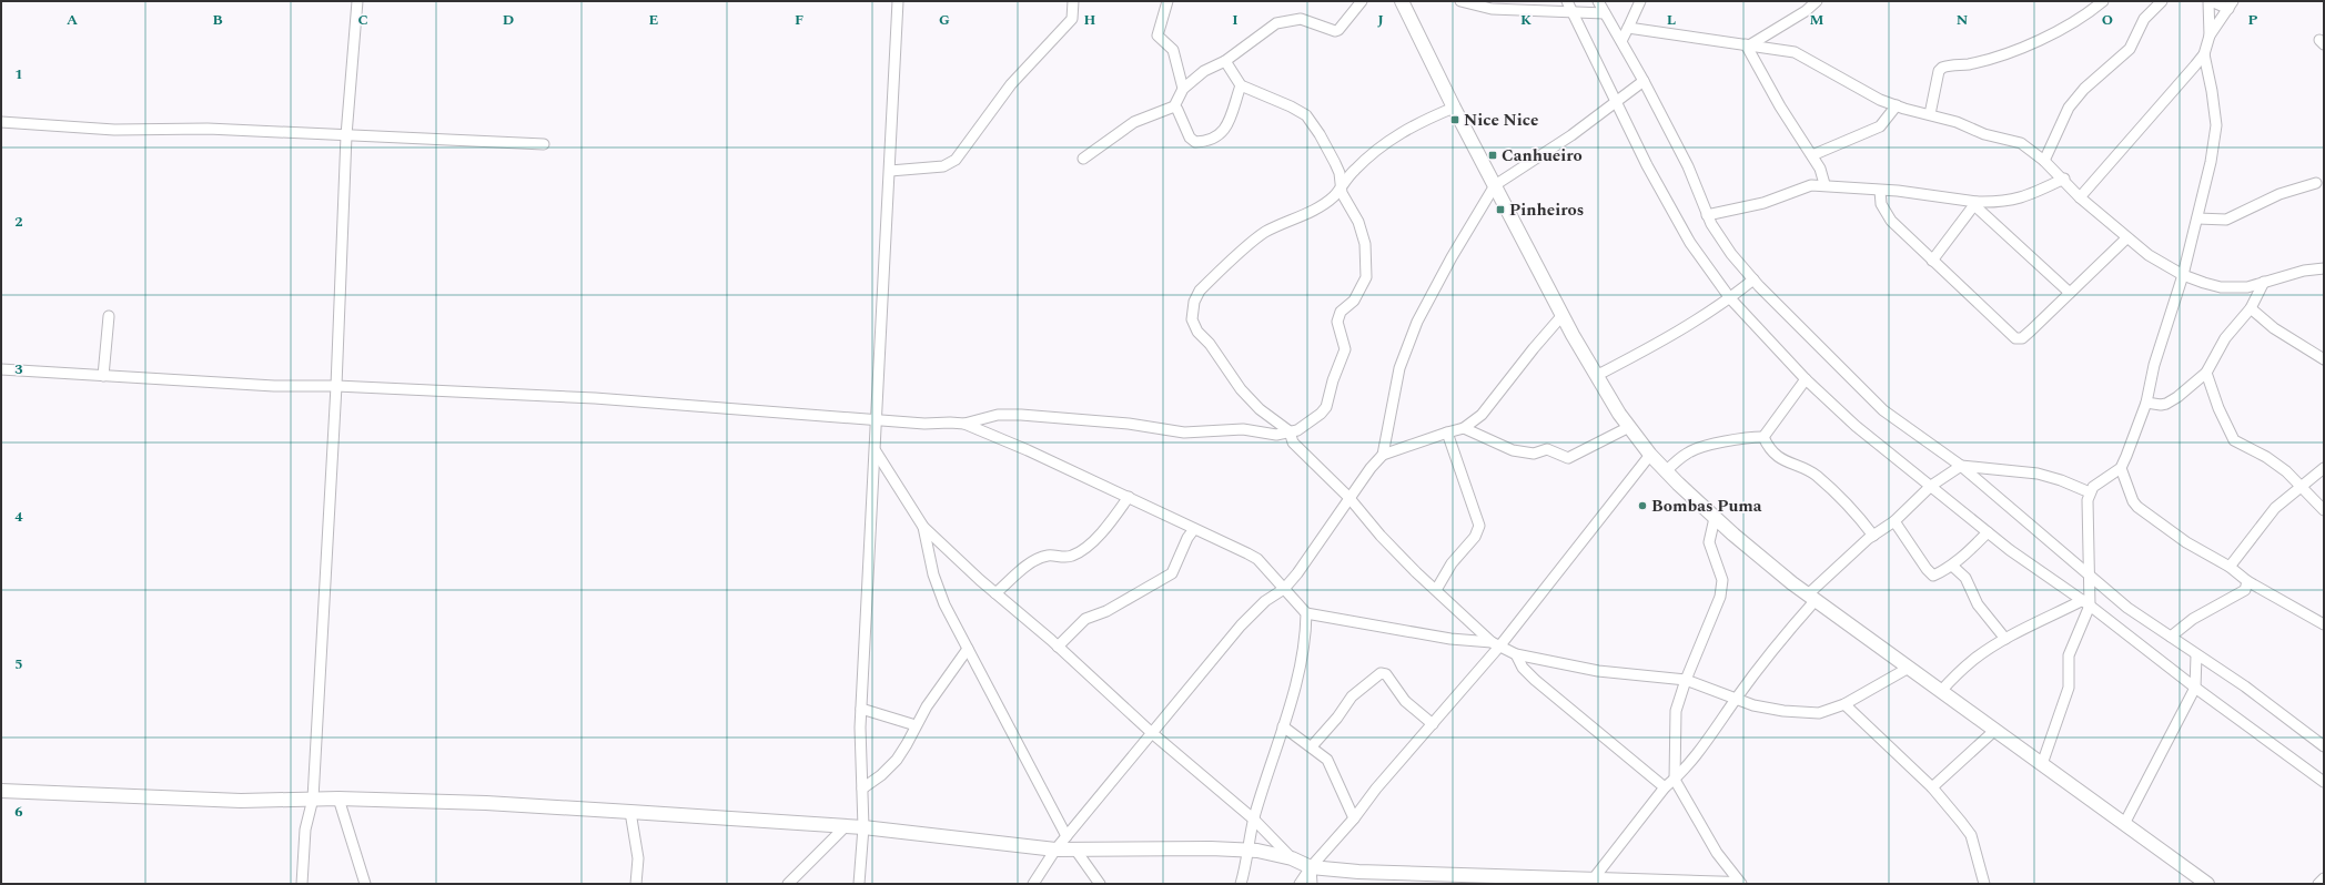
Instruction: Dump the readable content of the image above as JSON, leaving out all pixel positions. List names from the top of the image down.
{
  "places": {
    "transit": ["Nice Nice", "Canhueiro", "Pinheiros"],
    "other": ["Bombas Puma"]
  },
  "grid": {
    "columns": [
      "A",
      "B",
      "C",
      "D",
      "E",
      "F",
      "G",
      "H",
      "I",
      "J",
      "K",
      "L",
      "M",
      "N",
      "O",
      "P"
    ],
    "rows": [
      "1",
      "2",
      "3",
      "4",
      "5",
      "6"
    ]
  }
}
